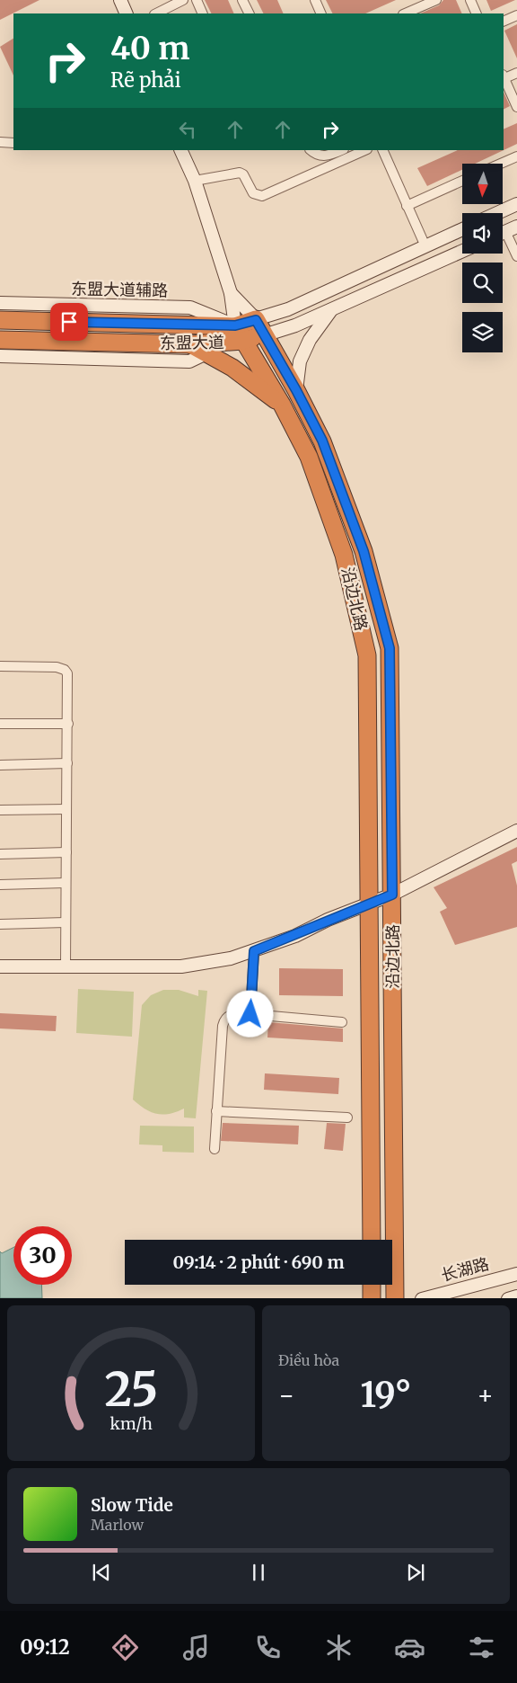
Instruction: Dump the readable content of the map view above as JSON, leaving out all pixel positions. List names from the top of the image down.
{
  "streets": {
    "highway": ["东盟大道", "沿边北路"],
    "street": ["东盟大道辅路", "长湖路"]
  },
  "crossings": [
    ["东盟大道辅路", "东盟大道"],
    ["东盟大道辅路", "沿边北路"],
    ["东盟大道", "沿边北路"]
  ],
  "north": "bottom",
  "page": {
    "turn": ["40 m", "Rẽ phải"],
    "limit": "30",
    "trip": "09:14 · 2 phút · 690 m",
    "tile": "Điều hòa",
    "heat": ["−", "19°", "+"],
    "song": ["Slow Tide", "Marlow"],
    "tabs": "09:12",
    "gauge": ["25", "km/h"]
  }
}
